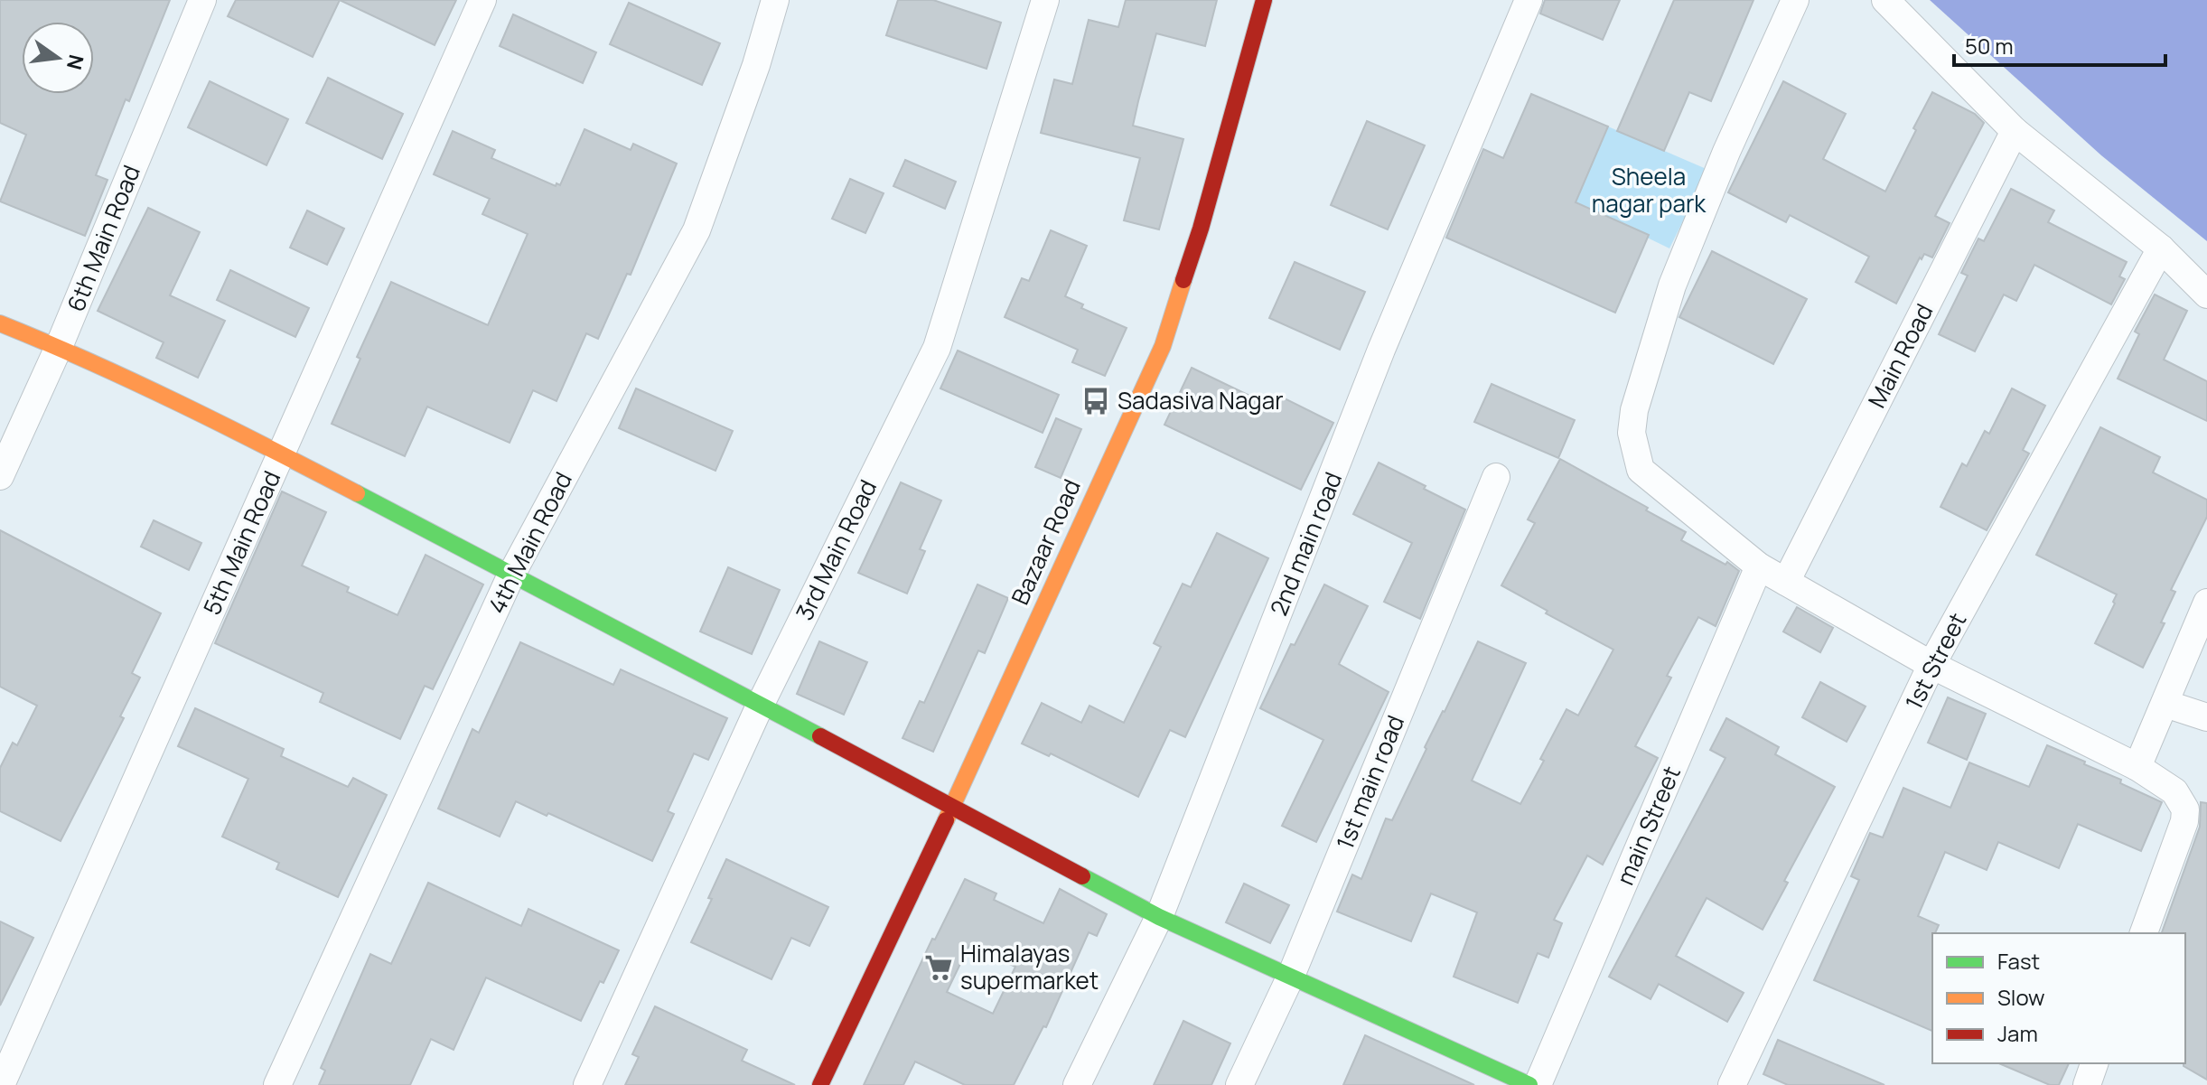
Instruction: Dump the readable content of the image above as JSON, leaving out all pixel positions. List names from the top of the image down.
{
  "streets": {
    "street": [
      "6th Main Road",
      "Main Road",
      "Bazaar Road",
      "5th Main Road",
      "4th Main Road",
      "2nd main road",
      "3rd Main Road",
      "1st Street",
      "1st main road",
      "main Street"
    ]
  },
  "parks": ["Sheela nagar park"],
  "places": {
    "bus stop": ["Sadasiva Nagar"],
    "supermarket": ["Himalayas supermarket"]
  },
  "legend": ["Fast", "Slow", "Jam"],
  "scale_bar": "50 m",
  "north": "right"
}
